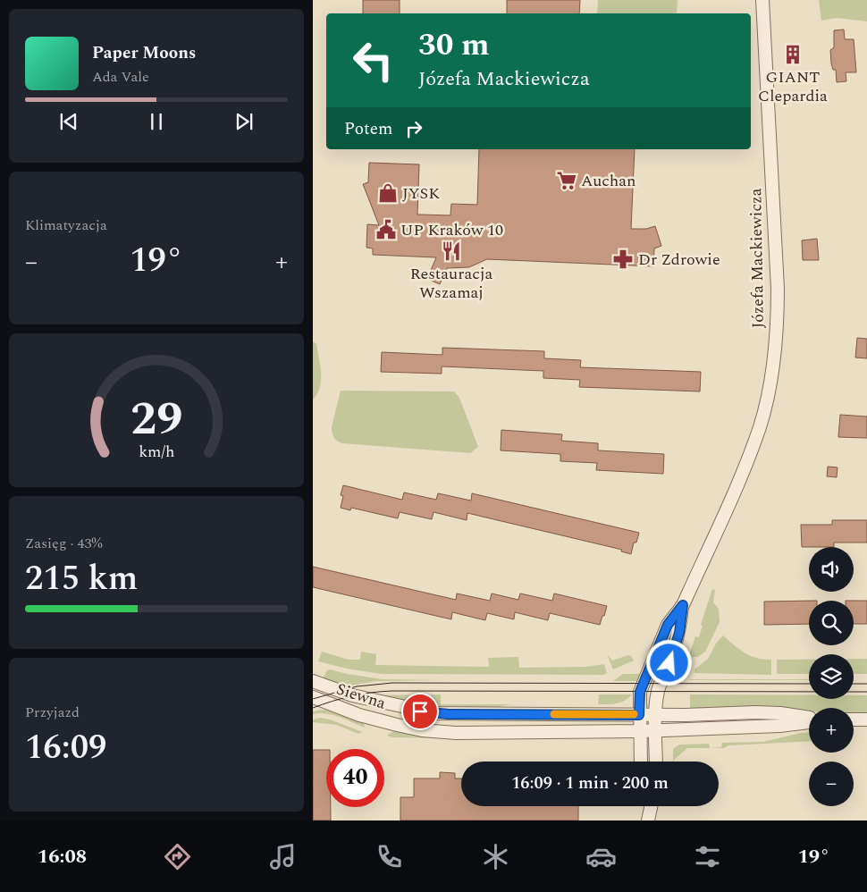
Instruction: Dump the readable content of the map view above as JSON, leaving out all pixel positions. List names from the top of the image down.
{
  "streets": {
    "street": ["Józefa Mackiewicza", "Siewna"]
  },
  "crossings": [
    ["Józefa Mackiewicza", "Siewna"]
  ],
  "places": {
    "building": ["GIANT Clepardia"],
    "supermarket": ["Auchan"],
    "shop": ["JYSK"],
    "public building": ["UP Kraków 10"],
    "restaurant": ["Restauracja Wszamaj"],
    "pharmacy": ["Dr Zdrowie"]
  },
  "page": {
    "turn": ["30 m", "Józefa Mackiewicza"],
    "song": ["Paper Moons", "Ada Vale"],
    "then": "Potem",
    "tile": [
      "Klimatyzacja",
      ["Zasięg · 43%", "215 km"],
      ["Przyjazd", "16:09"]
    ],
    "heat": ["−", "19°", "+"],
    "map_buttons": ["+", "−"],
    "limit": "40",
    "trip": "16:09 · 1 min · 200 m",
    "tabs": ["16:08", "19°"],
    "gauge": ["29", "km/h"]
  }
}
